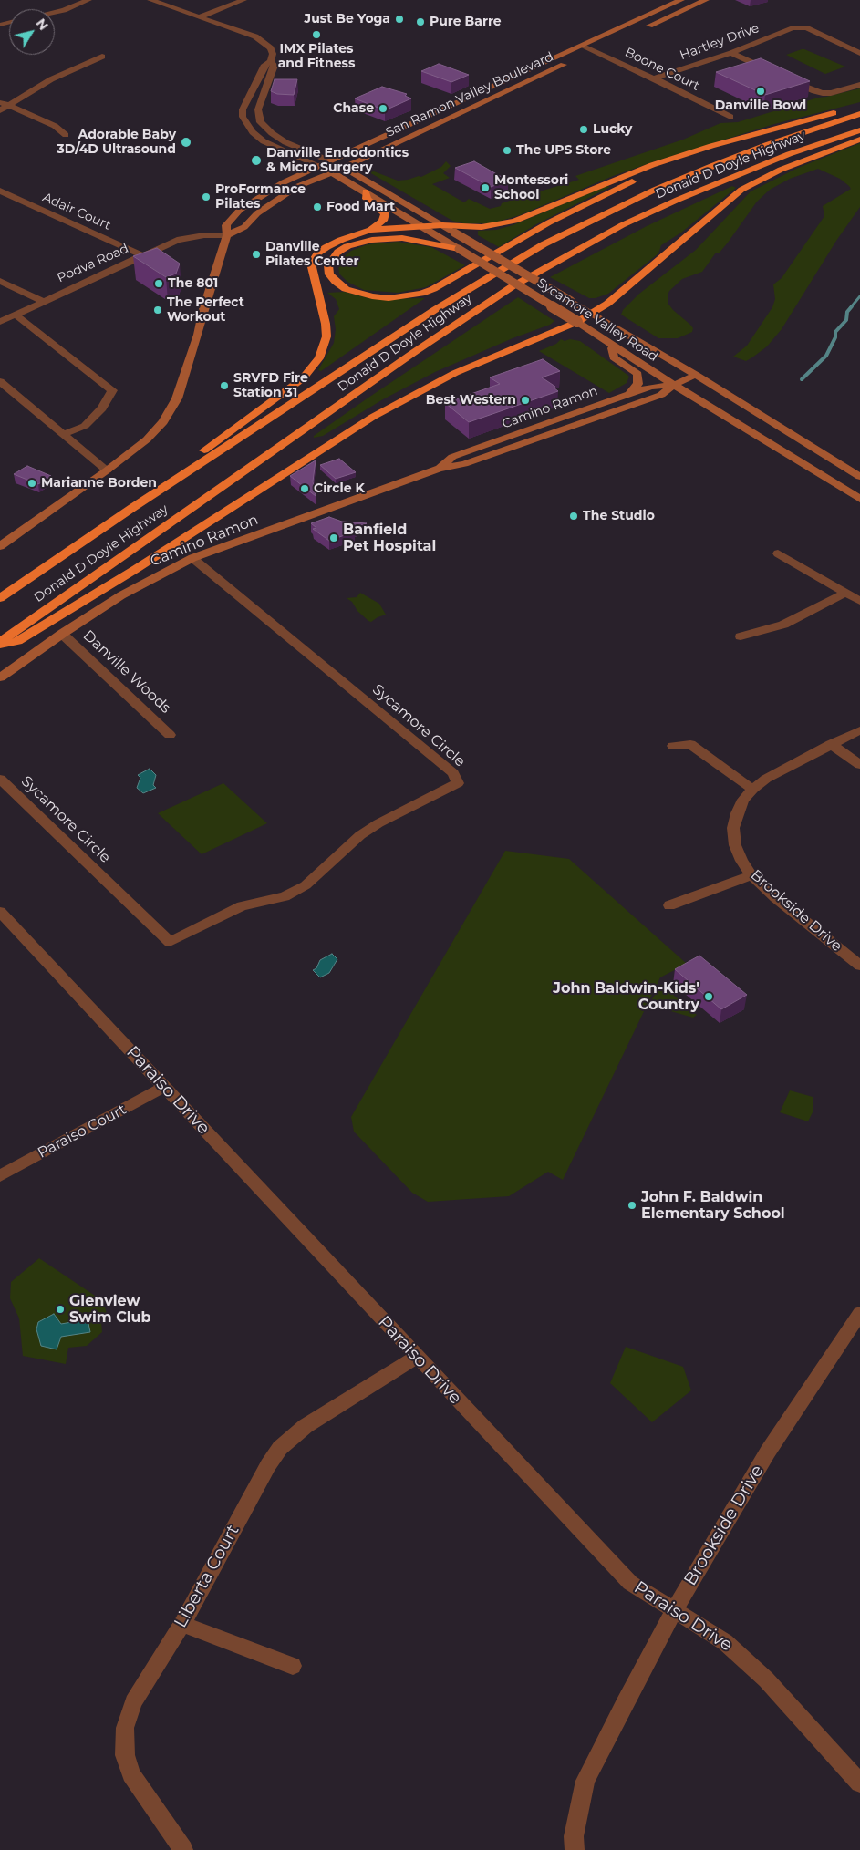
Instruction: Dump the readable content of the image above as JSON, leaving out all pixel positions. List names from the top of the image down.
{
  "streets": {
    "highway": ["Donald D Doyle Highway"],
    "main road": ["San Ramon Valley Boulevard", "Sycamore Valley Road", "Camino Ramon"],
    "street": [
      "Hartley Drive",
      "Boone Court",
      "Adair Court",
      "Podva Road",
      "Danville Woods",
      "Sycamore Circle",
      "Brookside Drive",
      "Paraiso Drive",
      "Paraiso Court",
      "Liberta Court"
    ]
  },
  "crossings": [
    ["Hartley Drive", "Boone Court"],
    ["Boone Court", "San Ramon Valley Boulevard"],
    ["San Ramon Valley Boulevard", "Podva Road"],
    ["San Ramon Valley Boulevard", "Sycamore Valley Road"],
    ["Adair Court", "Podva Road"],
    ["Sycamore Valley Road", "Camino Ramon"],
    ["Camino Ramon", "Danville Woods"],
    ["Camino Ramon", "Sycamore Circle"],
    ["Brookside Drive", "Paraiso Drive"],
    ["Paraiso Drive", "Paraiso Court"],
    ["Paraiso Drive", "Liberta Court"]
  ],
  "places": [
    "Just Be Yoga",
    "Pure Barre",
    "IMX Pilates and Fitness",
    "Danville Bowl",
    "Chase",
    "Lucky",
    "Adorable Baby 3D/4D Ultrasound",
    "The UPS Store",
    "Danville Endodontics & Micro Surgery",
    "Montessori School",
    "ProFormance Pilates",
    "Food Mart",
    "Danville Pilates Center",
    "The 801",
    "The Perfect Workout",
    "SRVFD Fire Station 31",
    "Best Western",
    "Marianne Borden",
    "Circle K",
    "The Studio",
    "Banfield Pet Hospital",
    "John Baldwin-Kids' Country",
    "John F. Baldwin Elementary School",
    "Glenview Swim Club"
  ],
  "north": "top right"
}
